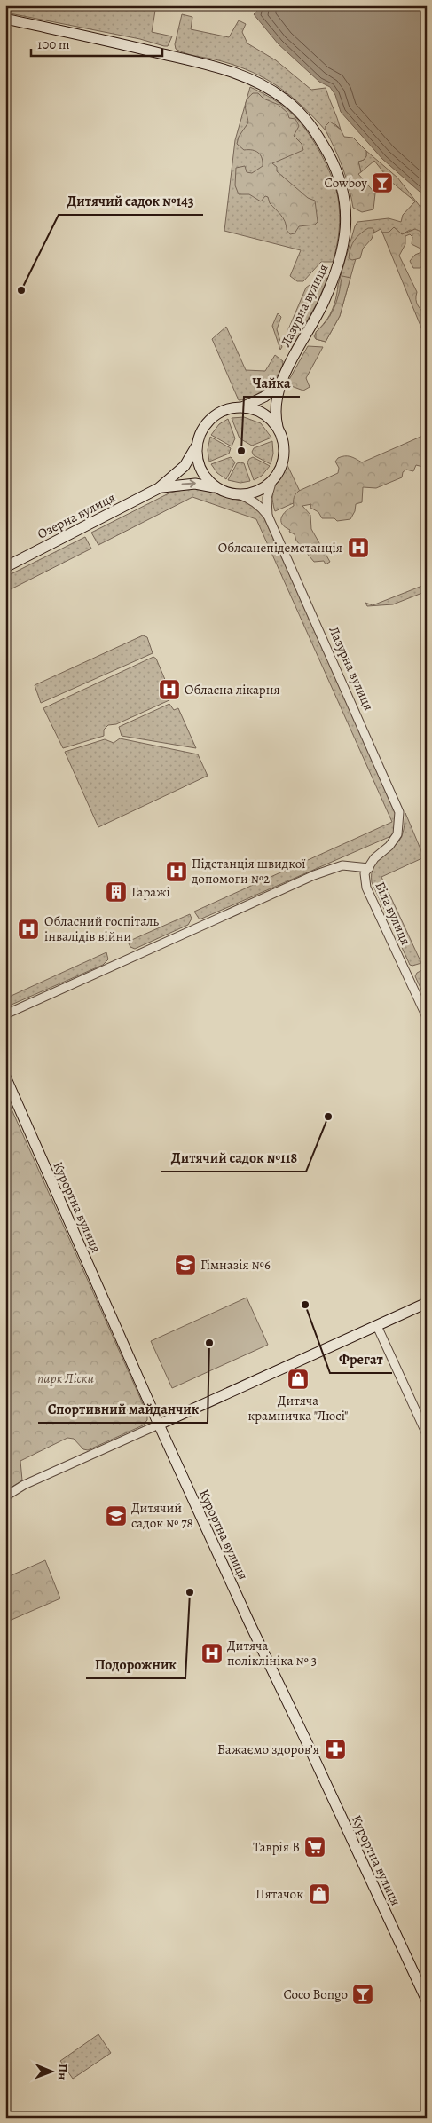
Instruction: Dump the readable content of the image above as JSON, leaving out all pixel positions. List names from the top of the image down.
{
  "streets": {
    "street": [
      "Лазурна вулиця",
      "Озерна вулиця",
      "Біла вулиця",
      "Курортна вулиця"
    ]
  },
  "crossings": [
    ["Лазурна вулиця", "Озерна вулиця"],
    ["Лазурна вулиця", "Біла вулиця"]
  ],
  "parks": ["парк Ліски"],
  "places": {
    "bar": ["Cowboy", "Coco Bongo"],
    "other": [
      "Дитячий садок №143",
      "Чайка",
      "Дитячий садок №118",
      "Фрегат",
      "Спортивний майданчик",
      "Подорожник"
    ],
    "hospital": [
      "Облсанепідемстанція",
      "Обласна лікарня",
      "Підстанція швидкої допомоги №2",
      "Обласний госпіталь інвалідів війни",
      "Дитяча поліклініка № 3"
    ],
    "building": ["Гаражі"],
    "school or university": ["Гімназія №6", "Дитячий садок № 78"],
    "shop": ["Дитяча крамничка \"Люсі\"", "Пятачок"],
    "pharmacy": ["Бажаємо здоровʼя"],
    "supermarket": ["Таврія В"]
  },
  "scale_bar": "100 m",
  "north": "right"
}
